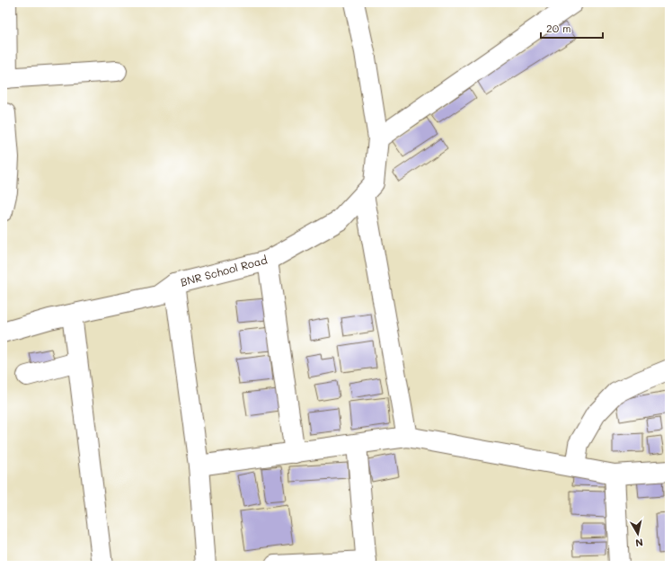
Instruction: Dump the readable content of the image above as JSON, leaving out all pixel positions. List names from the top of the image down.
{
  "streets": {
    "street": ["BNR School Road"]
  },
  "scale_bar": "20 m",
  "north": "bottom"
}
